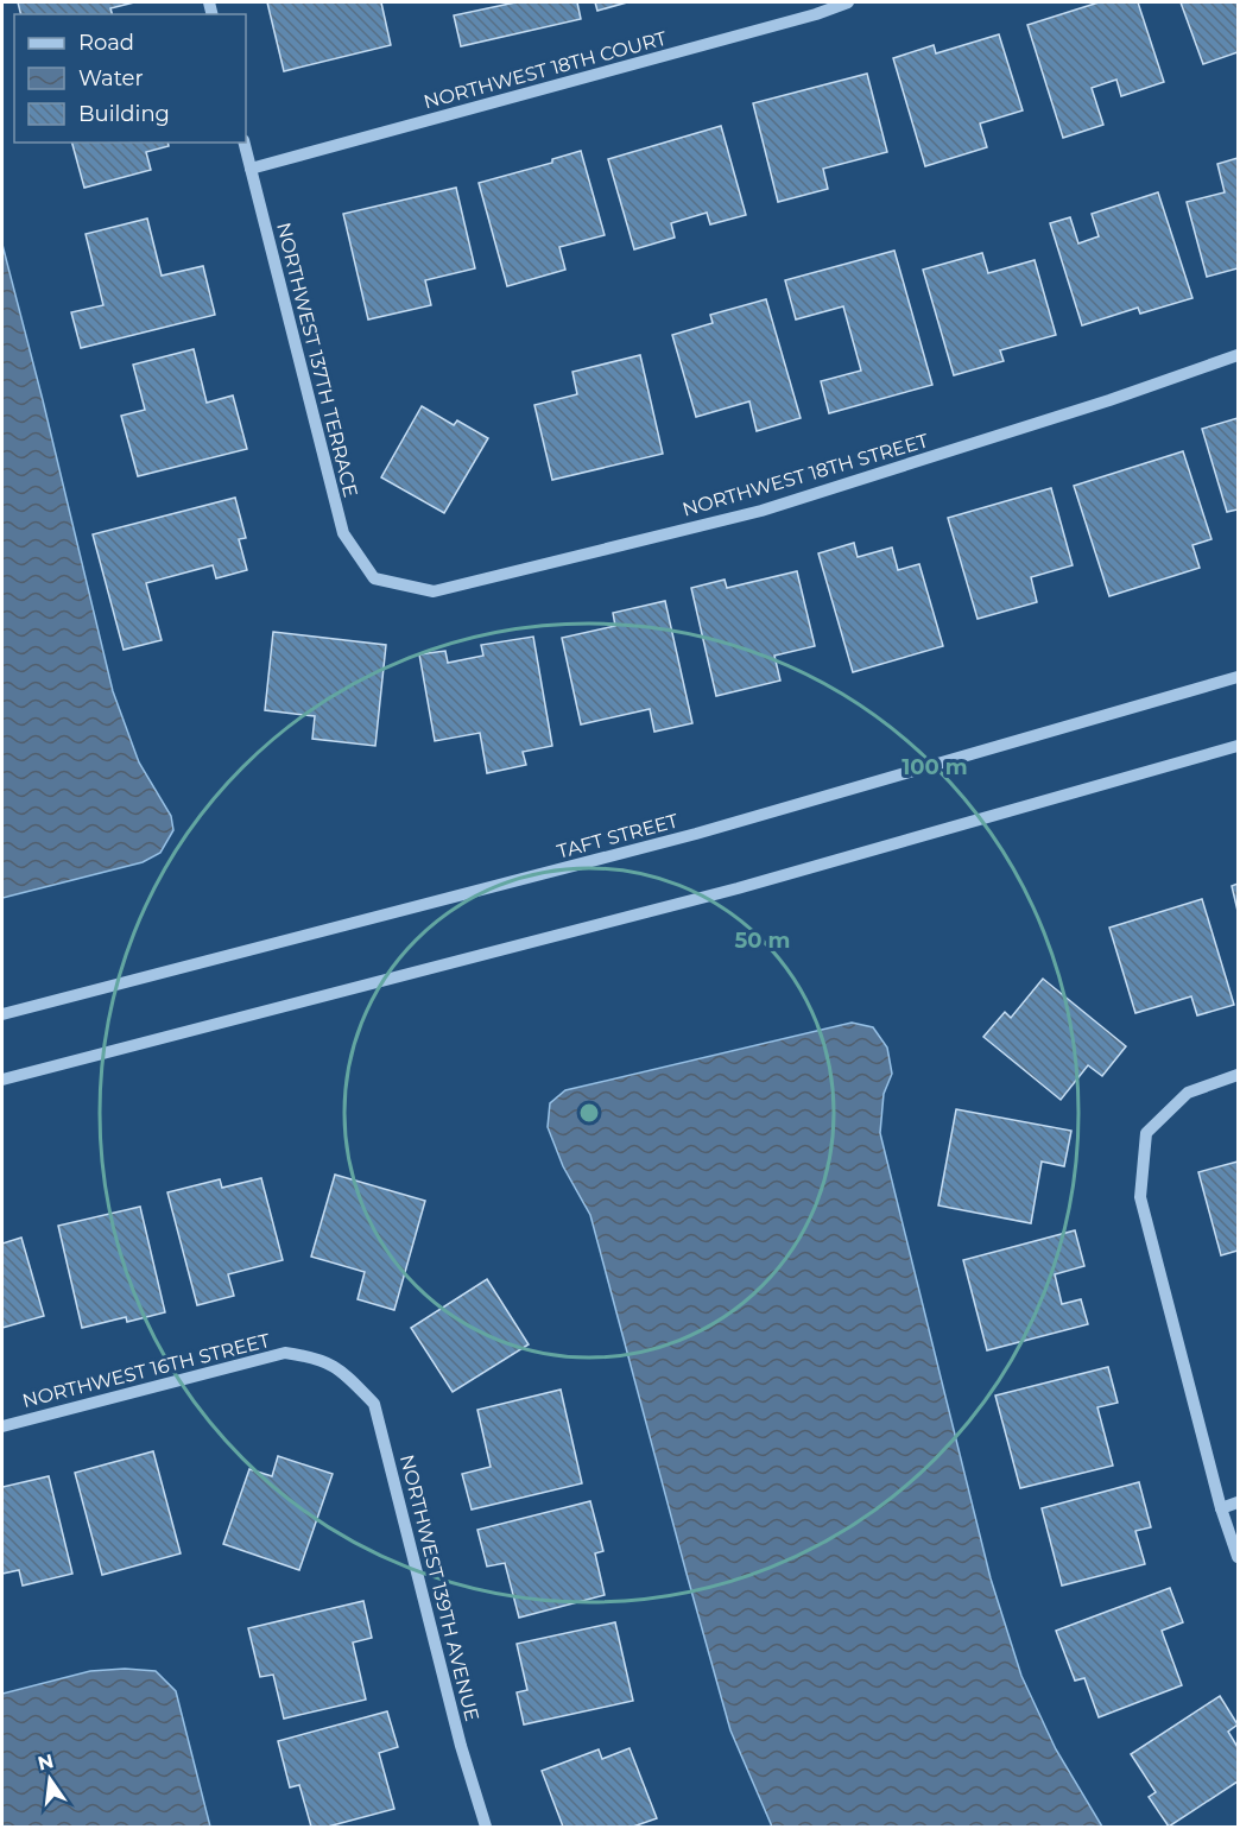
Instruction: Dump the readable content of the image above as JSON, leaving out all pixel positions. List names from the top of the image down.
{
  "streets": {
    "street": [
      "NORTHWEST 18TH COURT",
      "NORTHWEST 137TH TERRACE",
      "NORTHWEST 18TH STREET",
      "TAFT STREET",
      "NORTHWEST 16TH STREET",
      "NORTHWEST 139TH AVENUE"
    ]
  },
  "crossings": [
    ["NORTHWEST 18TH COURT", "NORTHWEST 137TH TERRACE"],
    ["NORTHWEST 137TH TERRACE", "NORTHWEST 18TH STREET"],
    ["NORTHWEST 16TH STREET", "NORTHWEST 139TH AVENUE"]
  ],
  "legend": ["Road", "Water", "Building"],
  "north": "top",
  "rings": ["100 m", "50 m"]
}
